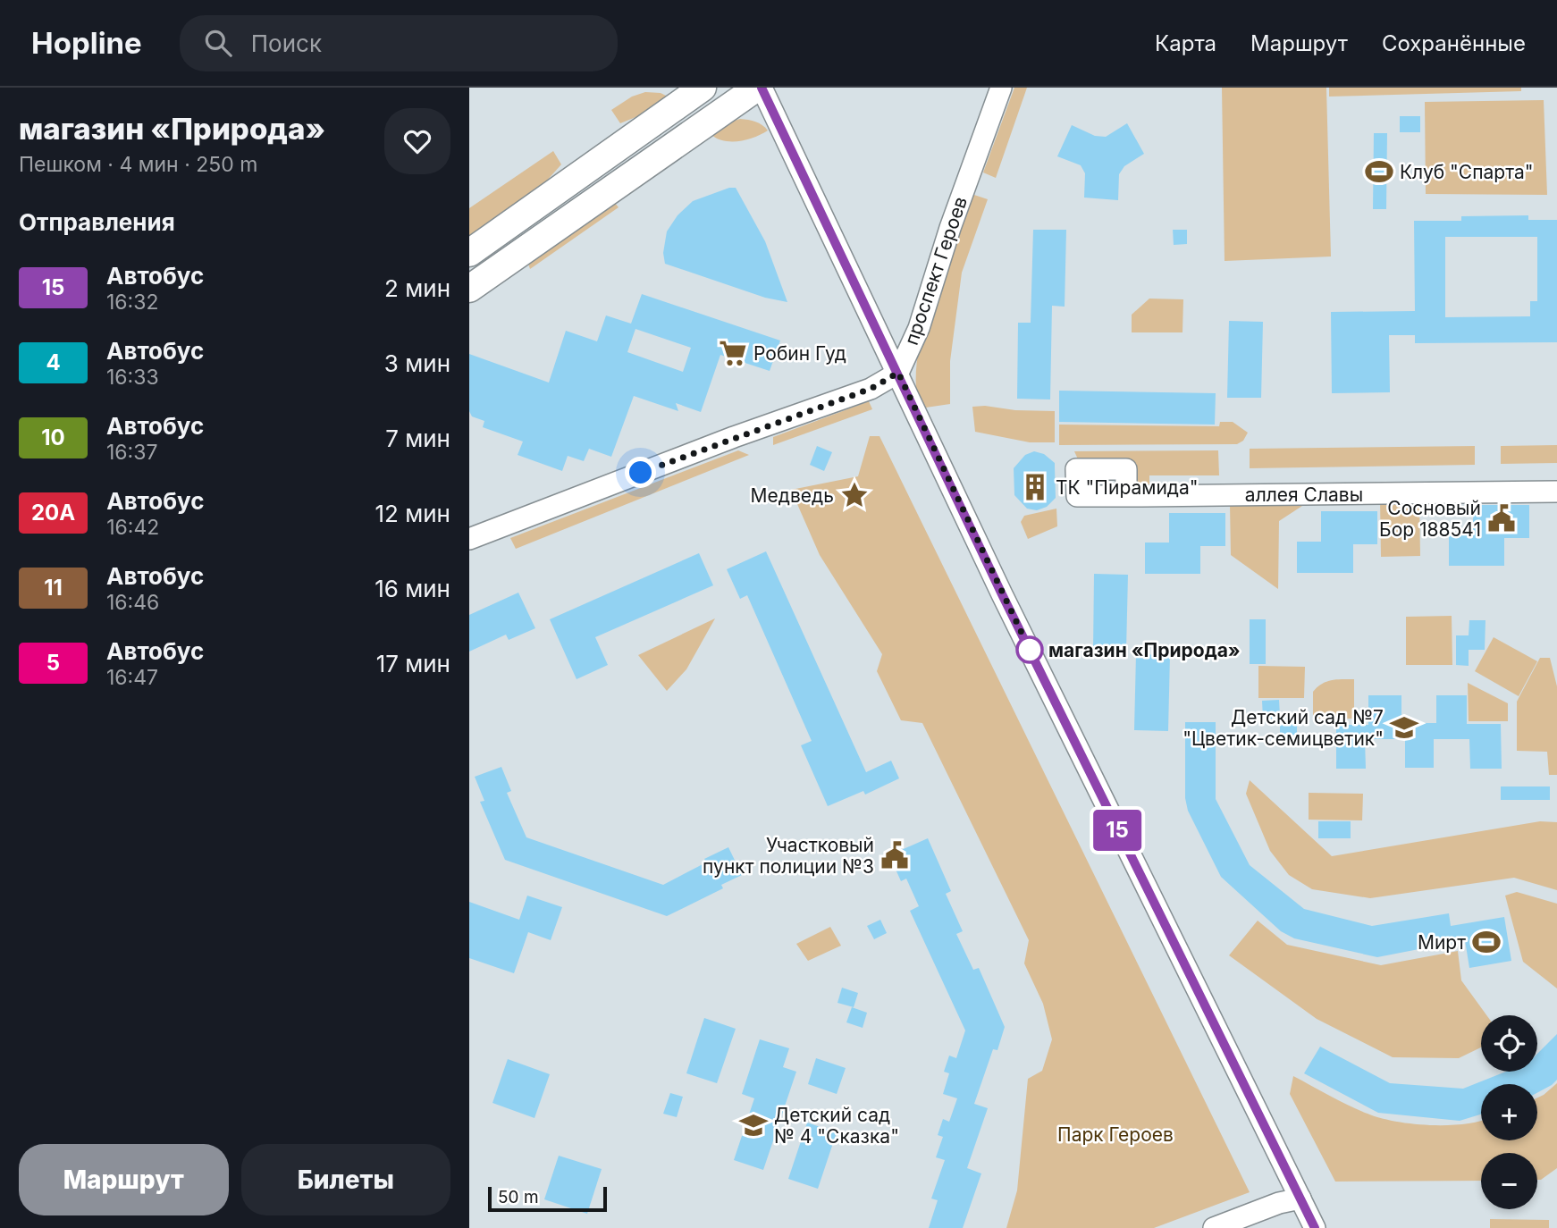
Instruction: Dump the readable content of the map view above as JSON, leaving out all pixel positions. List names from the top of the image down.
{
  "streets": {
    "street": ["проспект Героев", "аллея Славы"]
  },
  "parks": ["Парк Героев"],
  "places": {
    "sports": ["Клуб \"Спарта\"", "Мирт"],
    "supermarket": ["Робин Гуд"],
    "building": ["ТК \"Пирамида\""],
    "place": ["Медведь"],
    "public building": ["Сосновый Бор 188541", "Участковый пункт полиции №3"],
    "other": ["магазин «Природа»"],
    "school or university": ["Детский сад №7 \"Цветик-семицветик\"", "Детский сад № 4 \"Сказка\""]
  },
  "lines": ["bus line 15"],
  "scale_bar": "50 m",
  "page": {
    "header": "Hopline",
    "search": "Поиск",
    "nav": ["Карта", "Маршрут", "Сохранённые"],
    "heading": [
      ["магазин «Природа»", "Пешком · 4 мин · 250 m"],
      "Отправления"
    ],
    "on_map": "15",
    "list": [
      {
        "mark": "15",
        "name": "Автобус",
        "note": "16:32",
        "value": "2 мин"
      },
      {
        "mark": "4",
        "name": "Автобус",
        "note": "16:33",
        "value": "3 мин"
      },
      {
        "mark": "10",
        "name": "Автобус",
        "note": "16:37",
        "value": "7 мин"
      },
      {
        "mark": "20А",
        "name": "Автобус",
        "note": "16:42",
        "value": "12 мин"
      },
      {
        "mark": "11",
        "name": "Автобус",
        "note": "16:46",
        "value": "16 мин"
      },
      {
        "mark": "5",
        "name": "Автобус",
        "note": "16:47",
        "value": "17 мин"
      }
    ],
    "map_buttons": ["+", "−"],
    "buttons": ["Маршрут", "Билеты"],
    "scale": "50 m"
  }
}
